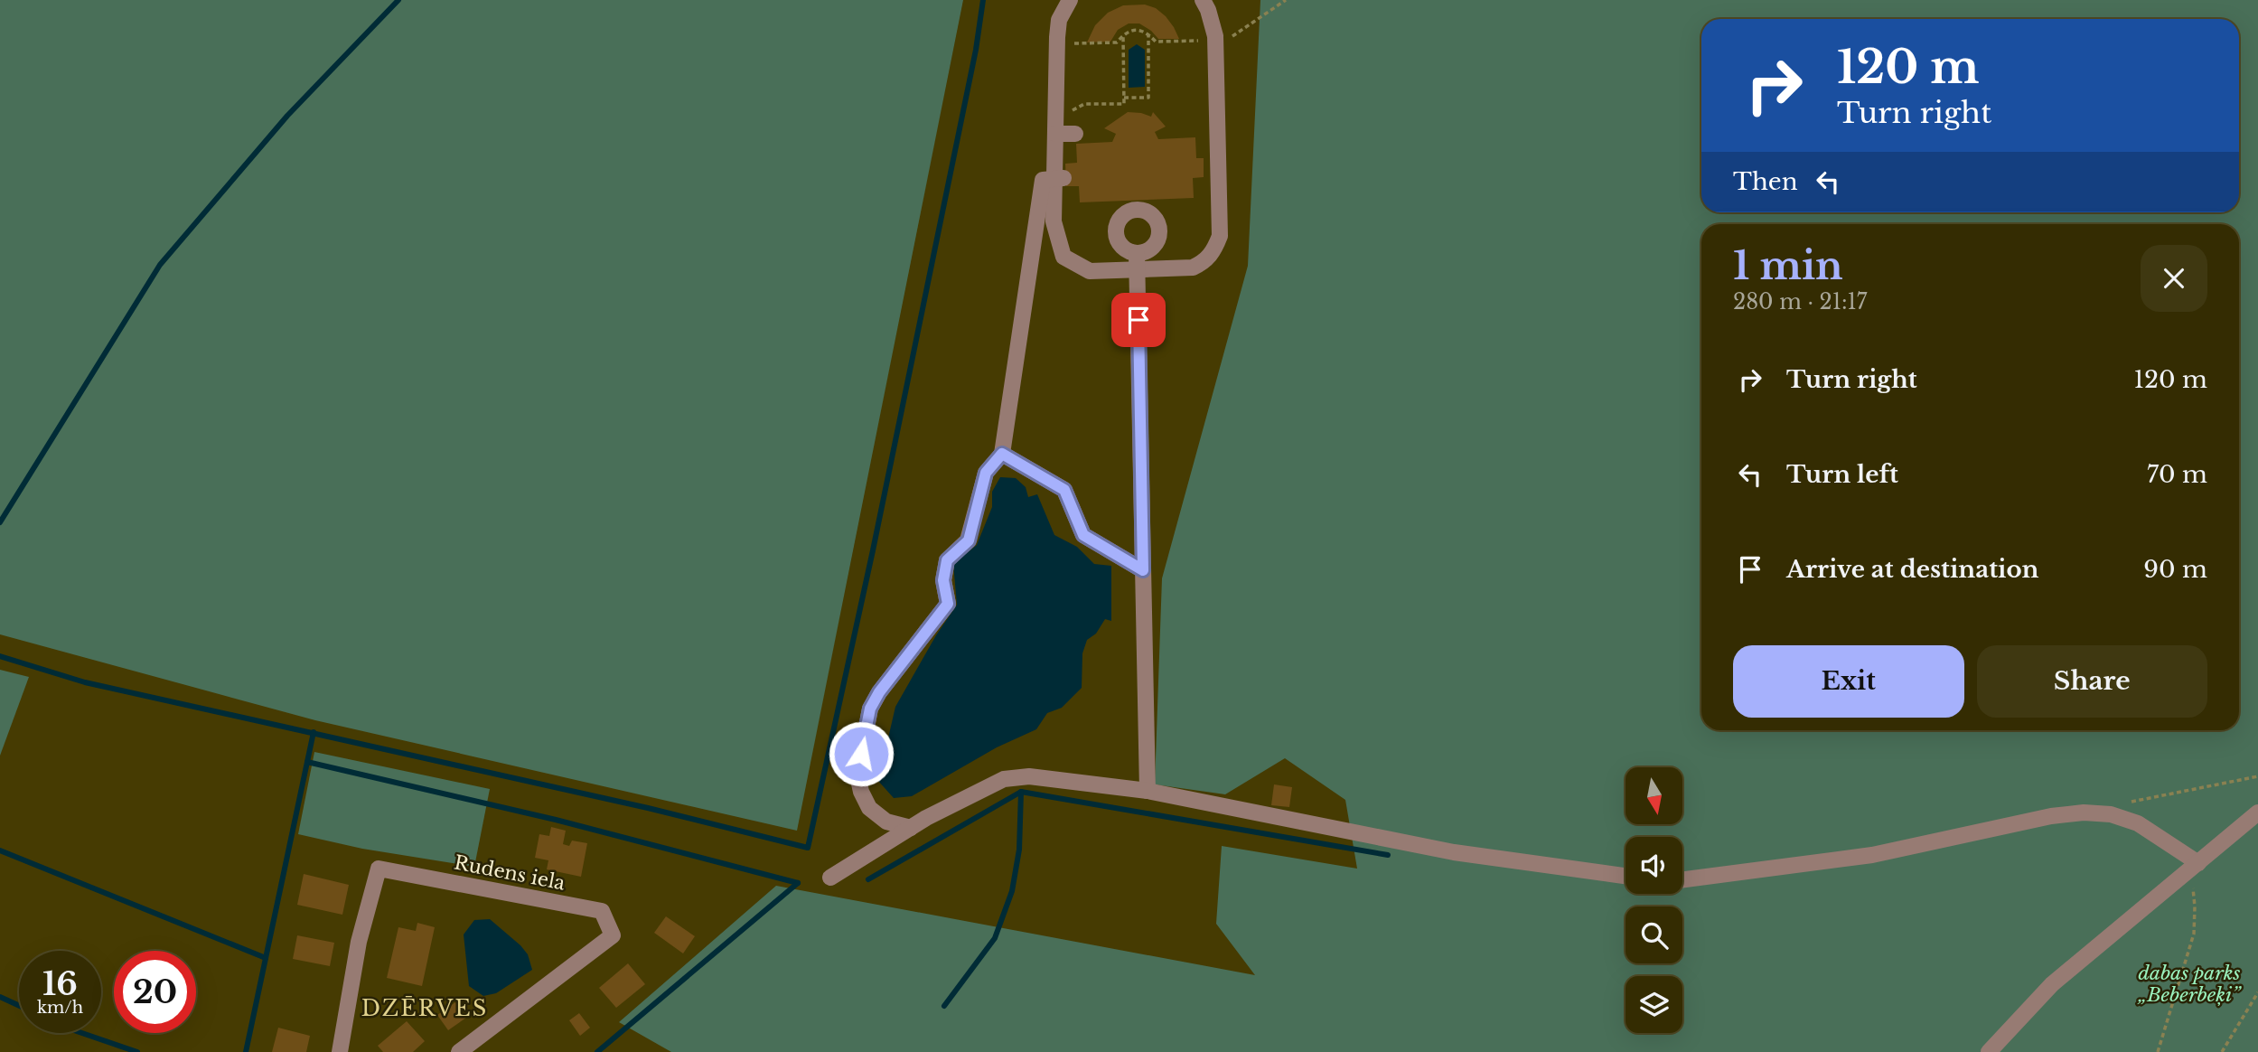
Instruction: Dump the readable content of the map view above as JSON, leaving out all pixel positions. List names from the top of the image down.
{
  "streets": {
    "street": ["Rudens iela"]
  },
  "districts": ["DZĒRVES"],
  "parks": ["dabas parks „Beberbeķi”"],
  "north": "bottom",
  "page": {
    "turn": ["120 m", "Turn right"],
    "then": "Then",
    "heading": ["1 min", "280 m · 21:17"],
    "list": [
      {
        "name": "Turn right",
        "value": "120 m"
      },
      {
        "name": "Turn left",
        "value": "70 m"
      },
      {
        "name": "Arrive at destination",
        "value": "90 m"
      }
    ],
    "buttons": ["Exit", "Share"],
    "speed": "16 km/h",
    "limit": "20"
  }
}
